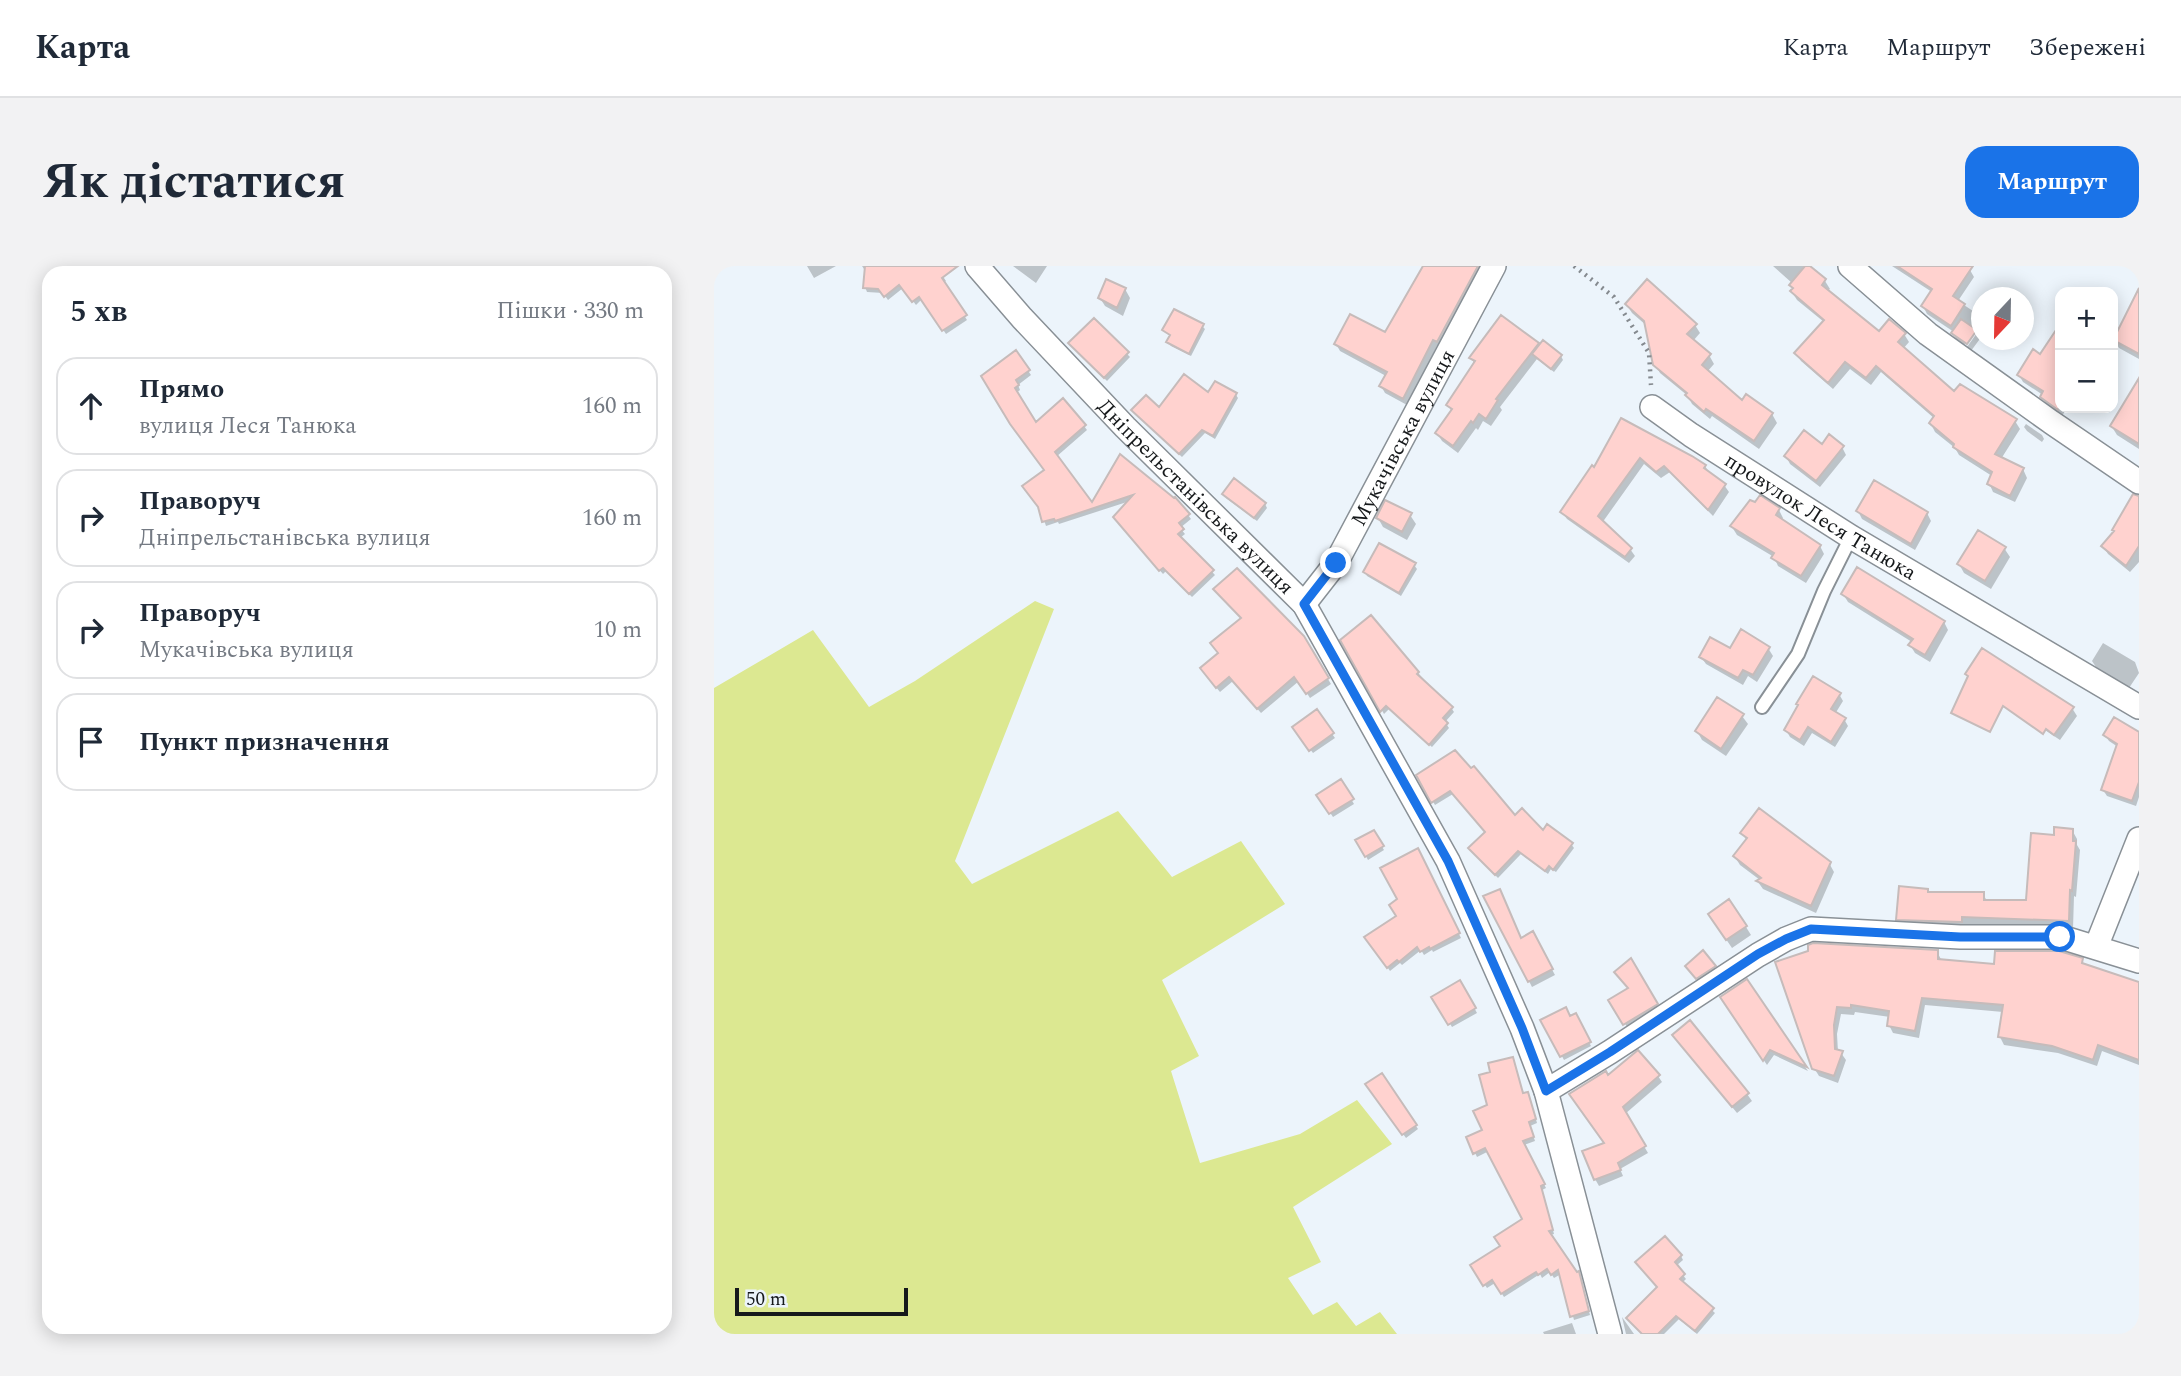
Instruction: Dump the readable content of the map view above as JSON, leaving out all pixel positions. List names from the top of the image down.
{
  "streets": {
    "street": ["Мукачівська вулиця", "Дніпрельстанівська вулиця", "провулок Леся Танюка"]
  },
  "crossings": [
    ["Мукачівська вулиця", "Дніпрельстанівська вулиця"]
  ],
  "scale_bar": "50 m",
  "north": "bottom",
  "page": {
    "header": "Карта",
    "nav": ["Карта", "Маршрут", "Збережені"],
    "title": "Як дістатися",
    "buttons": "Маршрут",
    "heading": ["5 хв", "Пішки · 330 m"],
    "map_buttons": ["+", "−"],
    "list": [
      ["Прямо", "вулиця Леся Танюка", "160 m"],
      ["Праворуч", "Дніпрельстанівська вулиця", "160 m"],
      ["Праворуч", "Мукачівська вулиця", "10 m"],
      "Пункт призначення"
    ],
    "scale": "50 m"
  }
}
